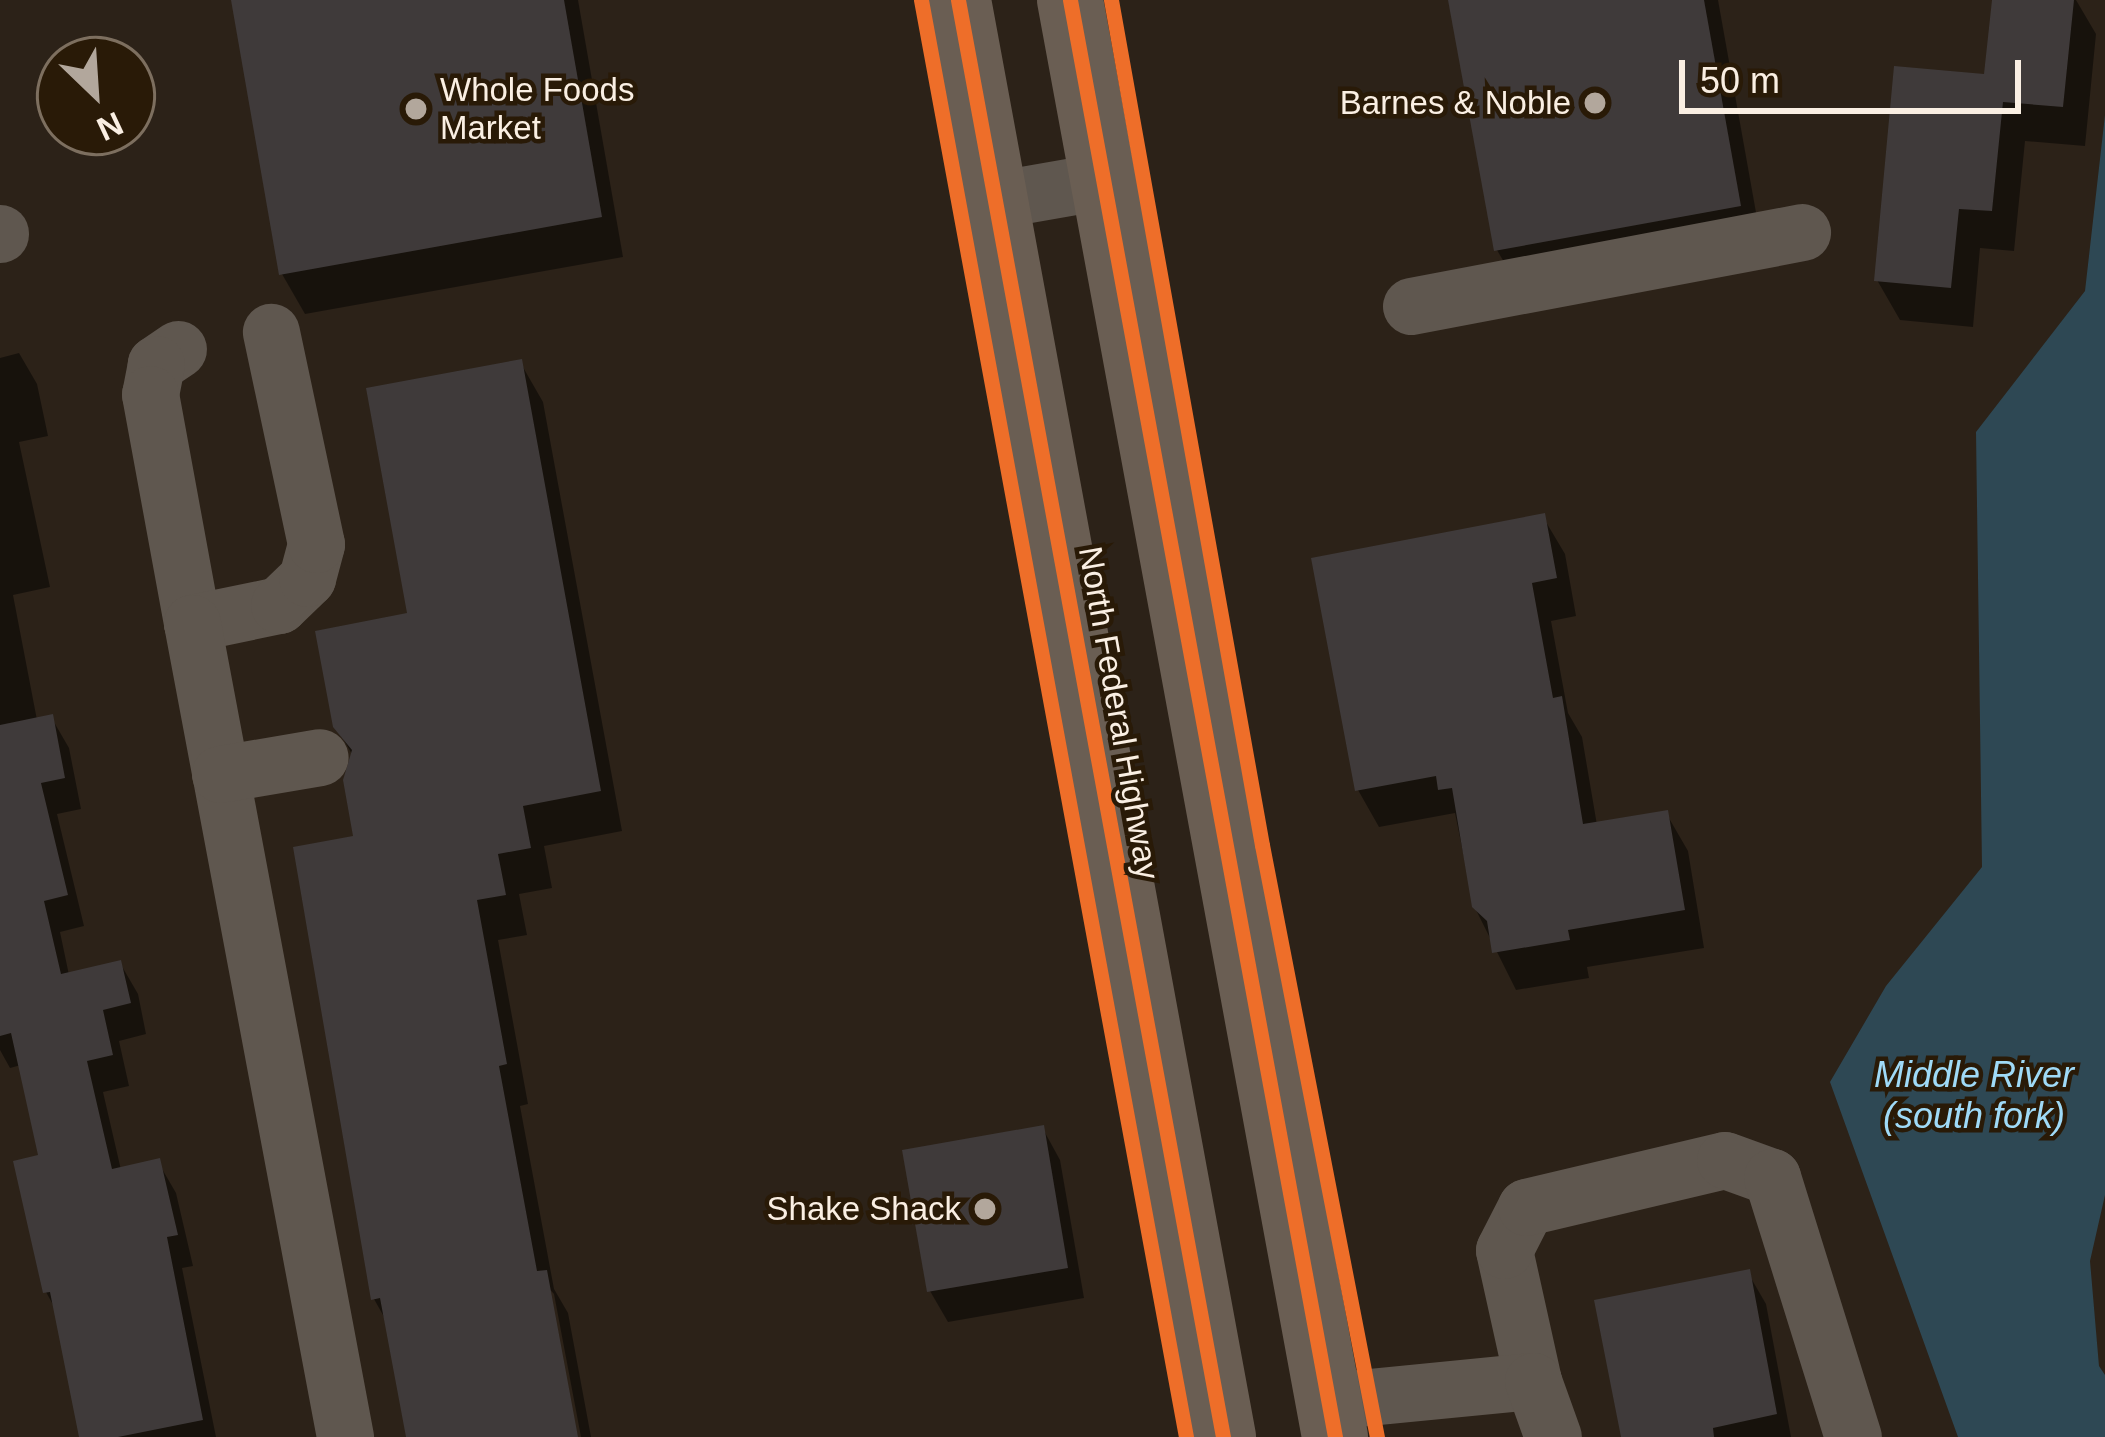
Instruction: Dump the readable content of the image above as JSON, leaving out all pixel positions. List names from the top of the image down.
{
  "streets": {
    "main road": ["North Federal Highway"]
  },
  "water": ["Middle River (south fork)"],
  "places": ["Barnes & Noble", "Whole Foods Market", "Shake Shack"],
  "scale_bar": "50 m",
  "north": "bottom right"
}
